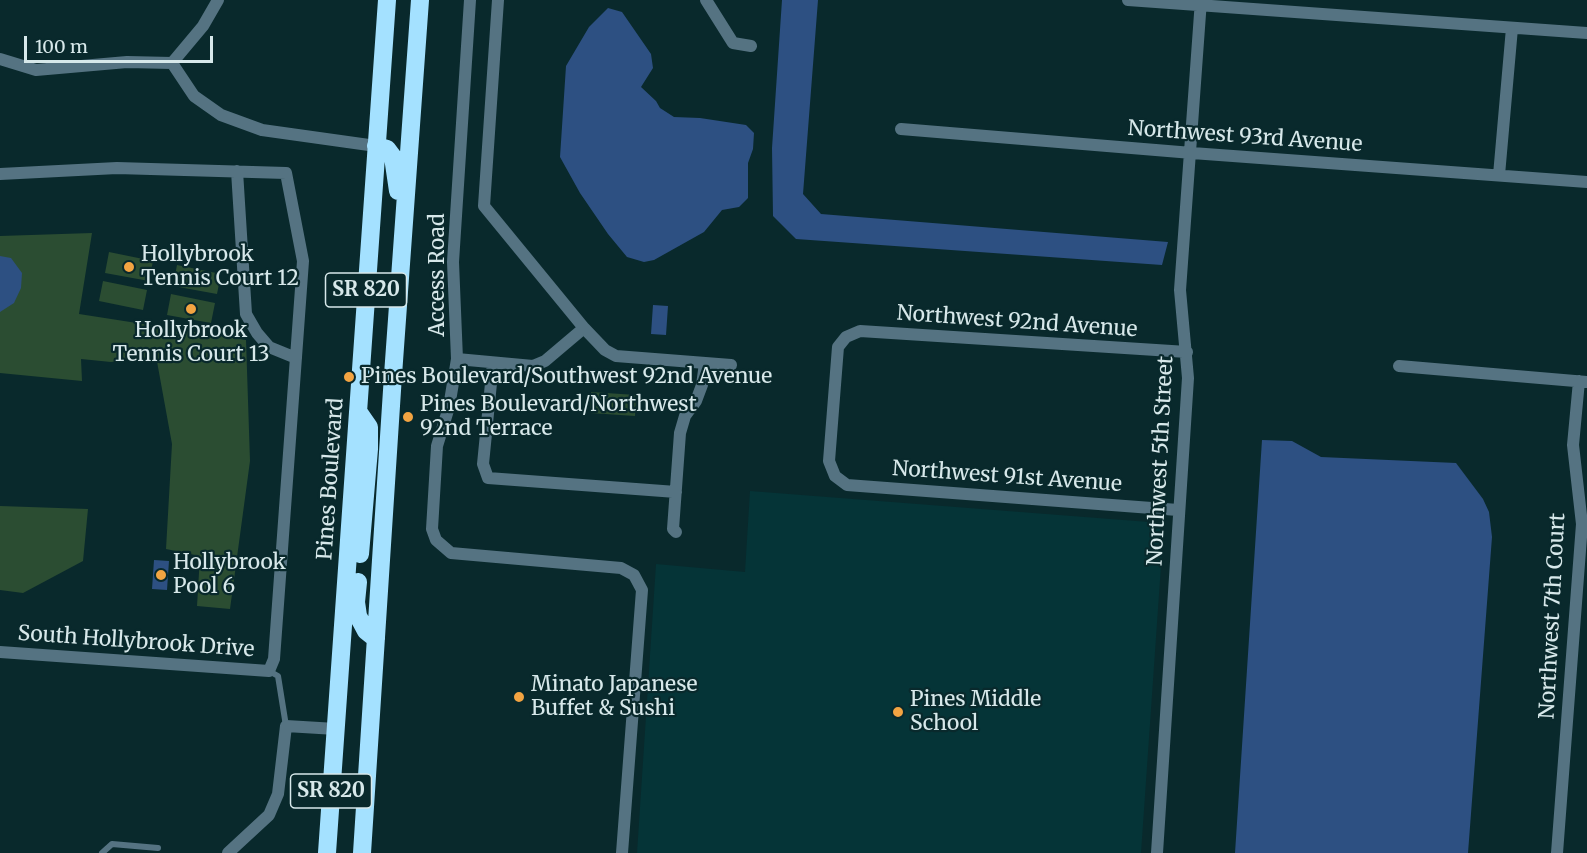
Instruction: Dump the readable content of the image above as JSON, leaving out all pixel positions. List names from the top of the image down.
{
  "streets": {
    "highway": ["SR 820", "Pines Boulevard"],
    "street": [
      "Northwest 93rd Avenue",
      "Access Road",
      "Northwest 92nd Avenue",
      "Northwest 5th Street",
      "Northwest 91st Avenue",
      "Northwest 7th Court",
      "South Hollybrook Drive"
    ]
  },
  "crossings": [
    ["Northwest 93rd Avenue", "Northwest 5th Street"],
    ["Northwest 92nd Avenue", "Northwest 5th Street"],
    ["Northwest 92nd Avenue", "Northwest 91st Avenue"],
    ["Northwest 5th Street", "Northwest 91st Avenue"]
  ],
  "places": [
    "Hollybrook Tennis Court 12",
    "Hollybrook Tennis Court 13",
    "Pines Boulevard/Southwest 92nd Avenue",
    "Pines Boulevard/Northwest 92nd Terrace",
    "Hollybrook Pool 6",
    "Minato Japanese Buffet & Sushi",
    "Pines Middle School"
  ],
  "scale_bar": "100 m"
}
